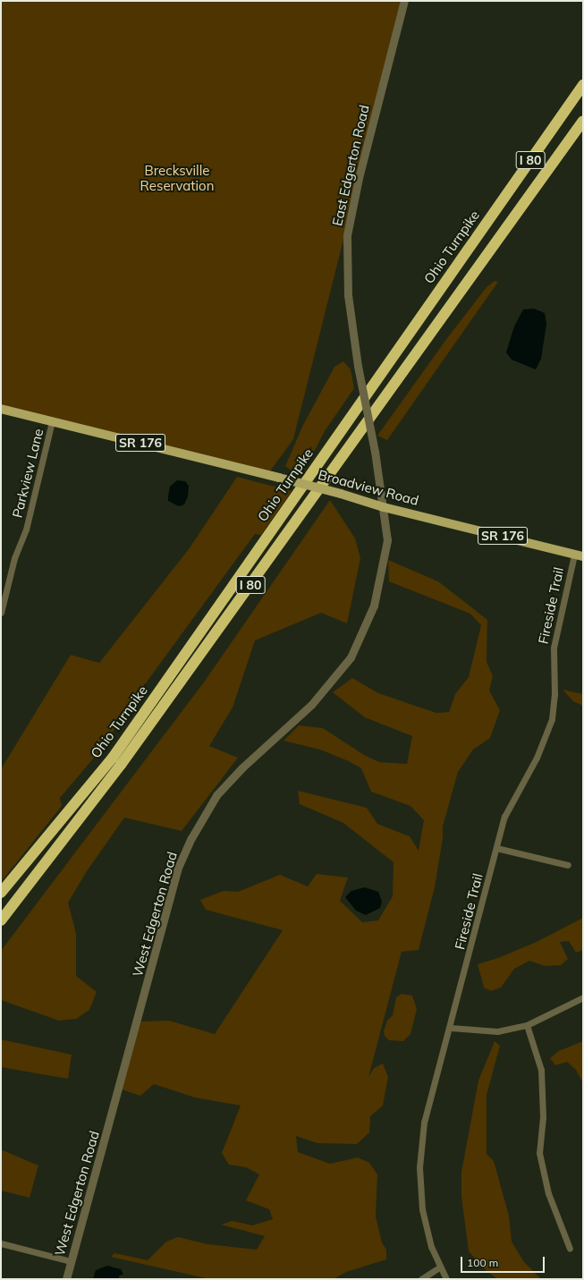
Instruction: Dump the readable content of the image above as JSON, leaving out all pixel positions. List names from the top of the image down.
{
  "streets": {
    "highway": ["I 80", "Ohio Turnpike"],
    "main road": ["SR 176", "Broadview Road"],
    "street": [
      "East Edgerton Road",
      "Parkview Lane",
      "Fireside Trail",
      "West Edgerton Road"
    ]
  },
  "crossings": [
    ["East Edgerton Road", "Broadview Road"],
    ["East Edgerton Road", "West Edgerton Road"],
    ["Parkview Lane", "Broadview Road"],
    ["Broadview Road", "Fireside Trail"],
    ["Broadview Road", "West Edgerton Road"]
  ],
  "parks": ["Brecksville Reservation"],
  "scale_bar": "100 m"
}
